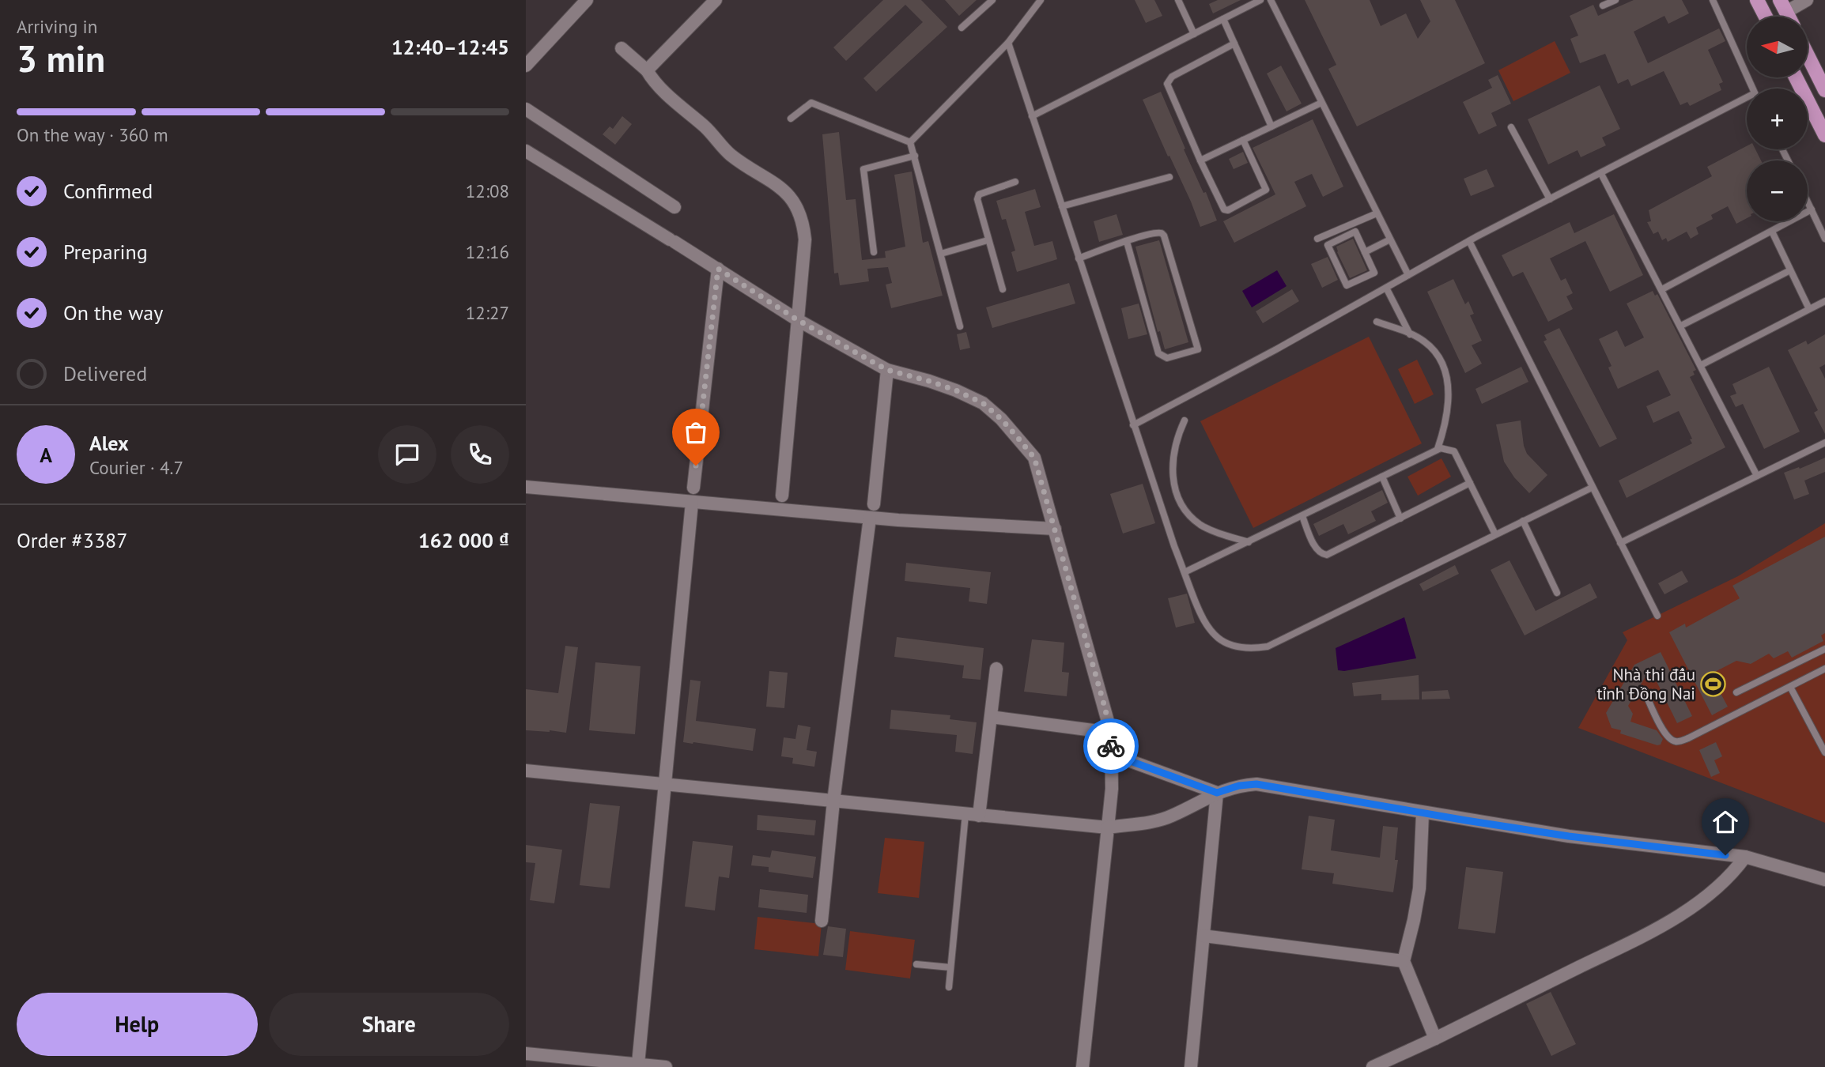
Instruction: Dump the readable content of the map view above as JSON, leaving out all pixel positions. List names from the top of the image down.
{
  "places": {
    "sports": ["Nhà thi đấu tỉnh Đồng Nai"]
  },
  "north": "left",
  "page": {
    "heading": ["3 min", "Arriving in", "12:40–12:45"],
    "panel": [
      "Alex",
      "Courier · 4.7",
      "Order #3387",
      "162 000 ₫"
    ],
    "map_buttons": ["+", "−"],
    "bar": "On the way · 360 m",
    "list": [
      ["Confirmed", "12:08"],
      ["Preparing", "12:16"],
      ["On the way", "12:27"],
      "Delivered"
    ],
    "round": "A",
    "buttons": ["Help", "Share"]
  }
}
